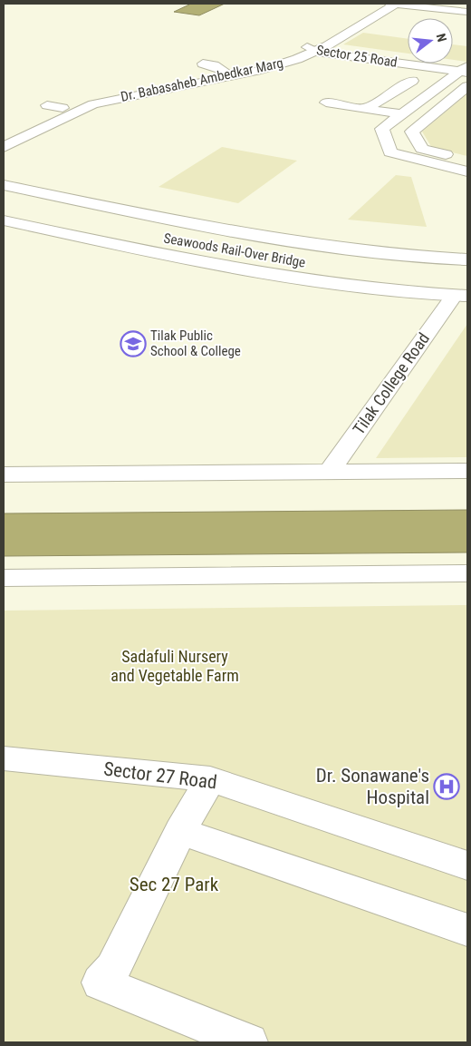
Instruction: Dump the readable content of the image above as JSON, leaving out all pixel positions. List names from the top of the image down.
{
  "streets": {
    "street": [
      "Sector 25 Road",
      "Dr. Babasaheb Ambedkar Marg",
      "Seawoods Rail-Over Bridge",
      "Tilak College Road",
      "Sector 27 Road"
    ]
  },
  "crossings": [
    ["Sector 25 Road", "Dr. Babasaheb Ambedkar Marg"]
  ],
  "parks": ["Sadafuli Nursery and Vegetable Farm", "Sec 27 Park"],
  "places": {
    "school or university": ["Tilak Public School & College"],
    "hospital": ["Dr. Sonawane's Hospital"]
  },
  "north": "right"
}
